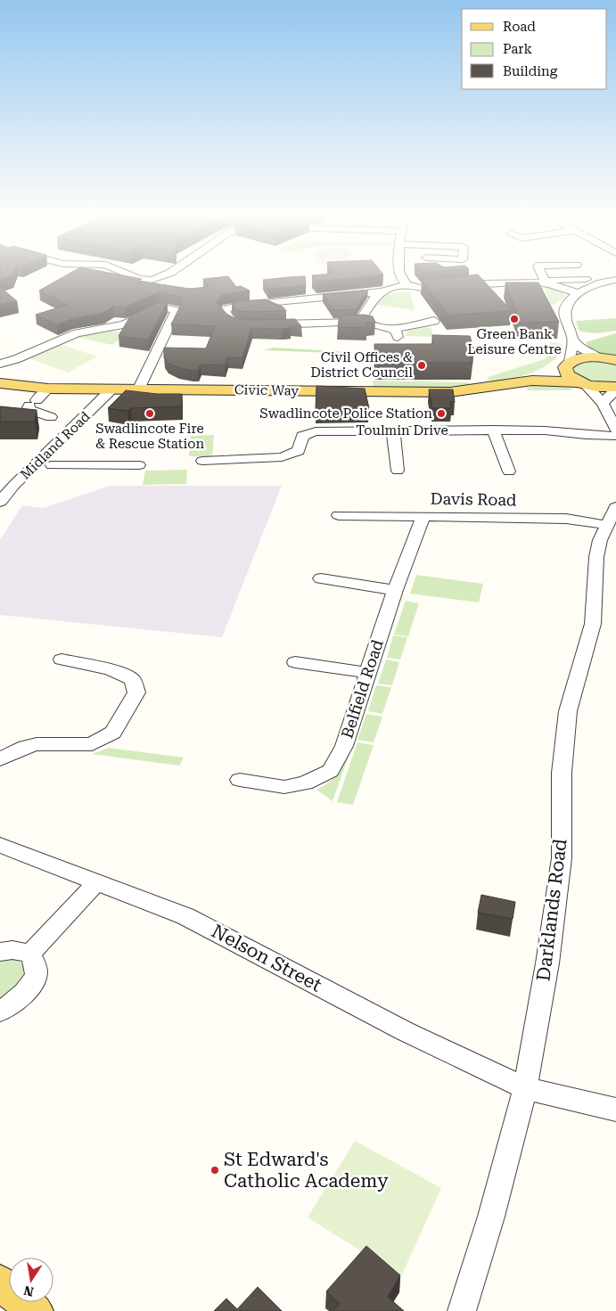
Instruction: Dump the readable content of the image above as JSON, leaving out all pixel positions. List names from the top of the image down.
{
  "streets": {
    "main road": ["Civic Way"],
    "street": [
      "Toulmin Drive",
      "Midland Road",
      "Davis Road",
      "Belfield Road",
      "Darklands Road",
      "Nelson Street"
    ]
  },
  "crossings": [
    ["Civic Way", "Midland Road"],
    ["Davis Road", "Belfield Road"],
    ["Davis Road", "Darklands Road"],
    ["Darklands Road", "Nelson Street"]
  ],
  "places": [
    "Green Bank Leisure Centre",
    "Civil Offices & District Council",
    "Swadlincote Fire & Rescue Station",
    "Swadlincote Police Station",
    "St Edward's Catholic Academy"
  ],
  "legend": ["Road", "Park", "Building"],
  "north": "bottom"
}
